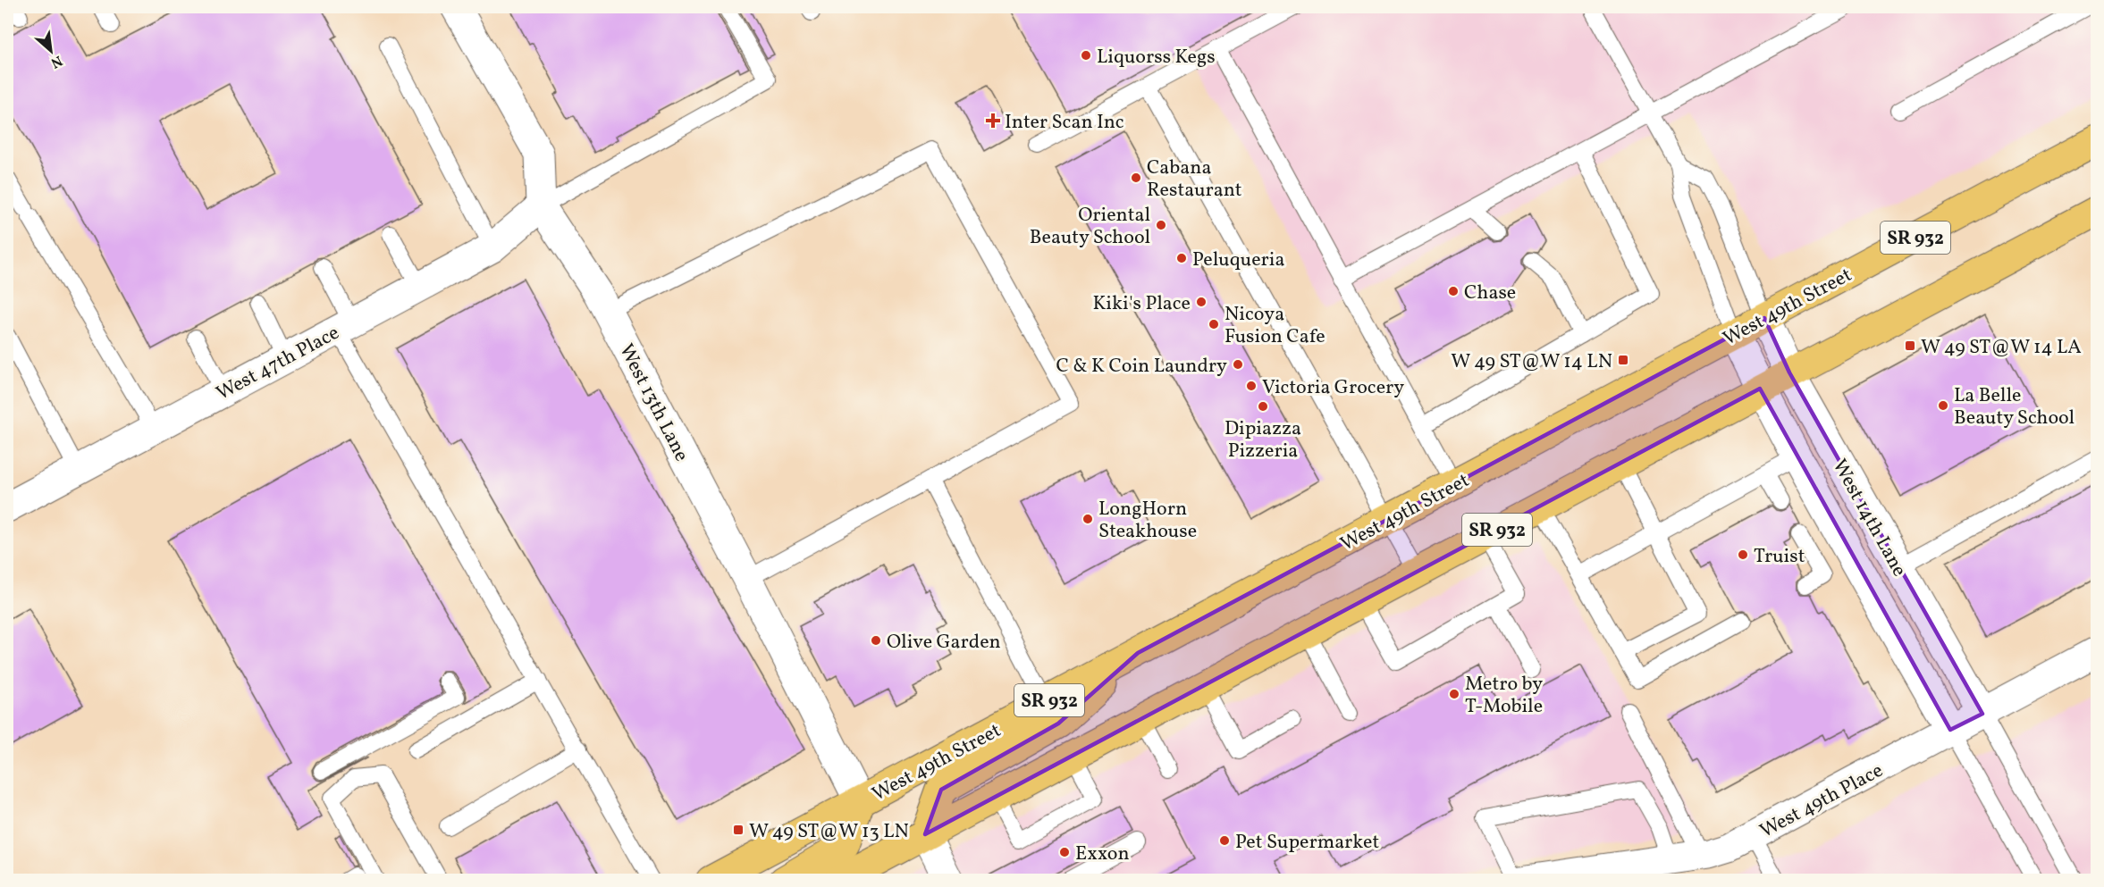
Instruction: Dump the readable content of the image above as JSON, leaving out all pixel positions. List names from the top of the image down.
{
  "streets": {
    "main road": ["SR 932", "West 49th Street"],
    "street": [
      "West 47th Place",
      "West 13th Lane",
      "West 14th Lane",
      "West 49th Place"
    ]
  },
  "crossings": [
    ["SR 932", "West 14th Lane"],
    ["West 49th Street", "West 13th Lane"],
    ["West 49th Street", "West 14th Lane"],
    ["West 47th Place", "West 13th Lane"],
    ["West 14th Lane", "West 49th Place"]
  ],
  "places": {
    "other": [
      "Liquorss Kegs",
      "Cabana Restaurant",
      "Oriental Beauty School",
      "Peluqueria",
      "Chase",
      "Kiki's Place",
      "Nicoya Fusion Cafe",
      "C & K Coin Laundry",
      "Victoria Grocery",
      "La Belle Beauty School",
      "Dipiazza Pizzeria",
      "LongHorn Steakhouse",
      "Truist",
      "Olive Garden",
      "Metro by T-Mobile",
      "Pet Supermarket",
      "Exxon"
    ],
    "health": ["Inter Scan Inc"],
    "transit": ["W 49 ST@W 14 LA", "W 49 ST@W 14 LN", "W 49 ST@W 13 LN"]
  },
  "north": "bottom right"
}
